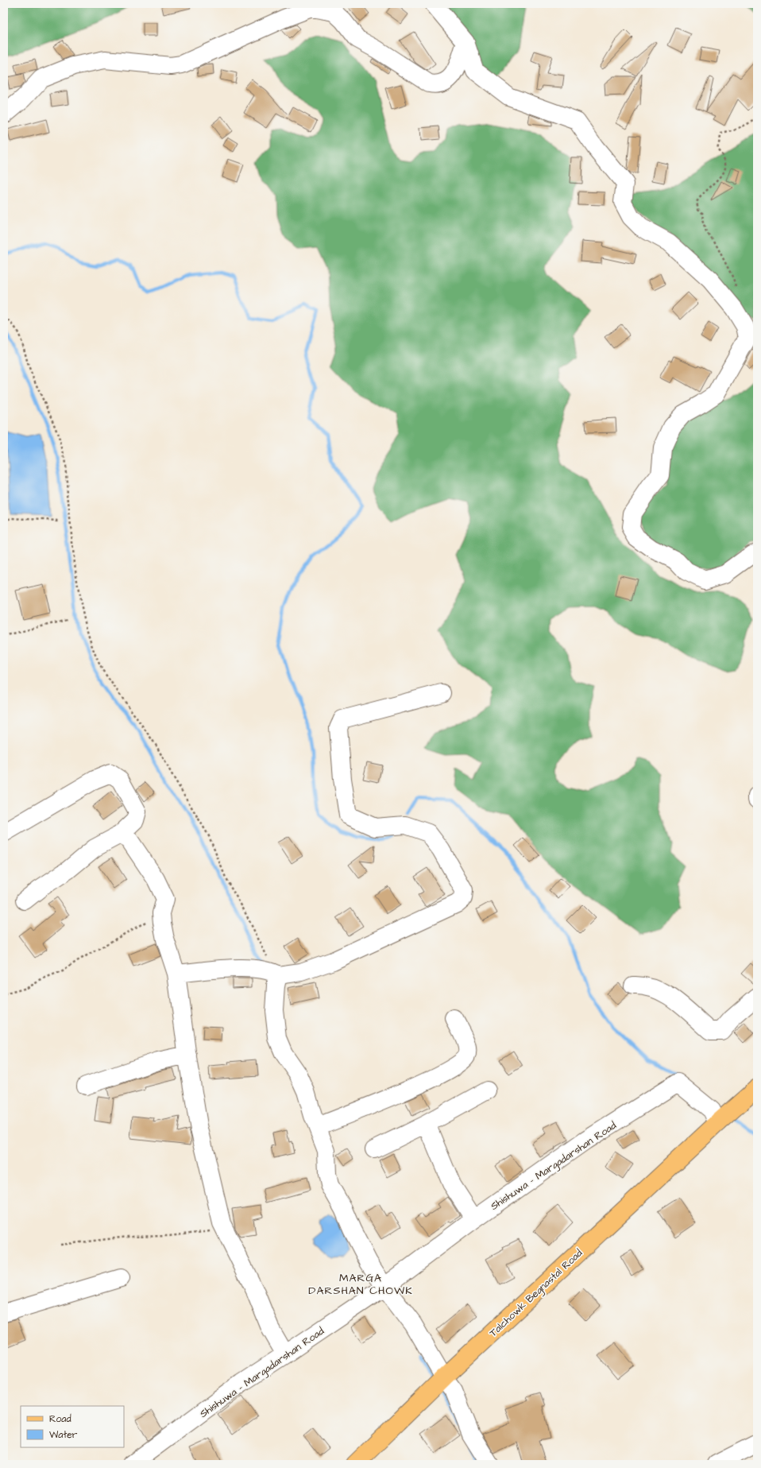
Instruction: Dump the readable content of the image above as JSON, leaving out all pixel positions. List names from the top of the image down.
{
  "streets": {
    "main road": ["Talchowk Begnastal Road"],
    "street": ["Shishuwa - Margadarshan Road"]
  },
  "crossings": [
    ["Shishuwa - Margadarshan Road", "Talchowk Begnastal Road"]
  ],
  "districts": ["MARGA DARSHAN CHOWK"],
  "legend": ["Road", "Water"]
}
